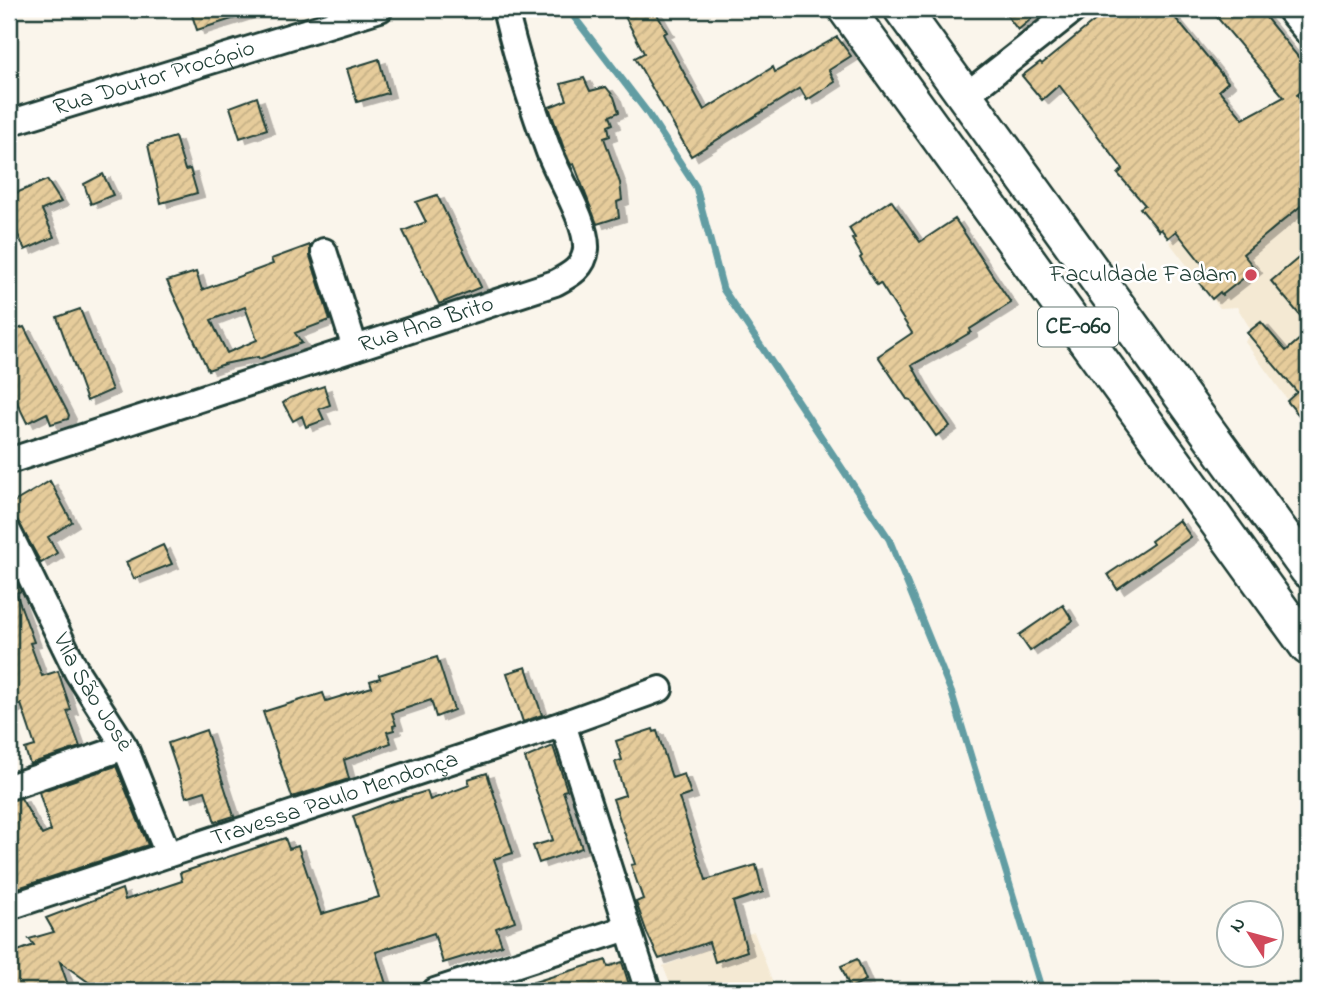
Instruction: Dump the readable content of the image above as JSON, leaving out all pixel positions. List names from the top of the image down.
{
  "streets": {
    "highway": ["CE-060"],
    "street": [
      "Rua Doutor Procópio",
      "Rua Ana Brito",
      "Vila São Josè",
      "Travessa Paulo Mendonça"
    ]
  },
  "crossings": [
    ["Vila São Josè", "Travessa Paulo Mendonça"]
  ],
  "places": ["Faculdade Fadam"],
  "north": "top left"
}
